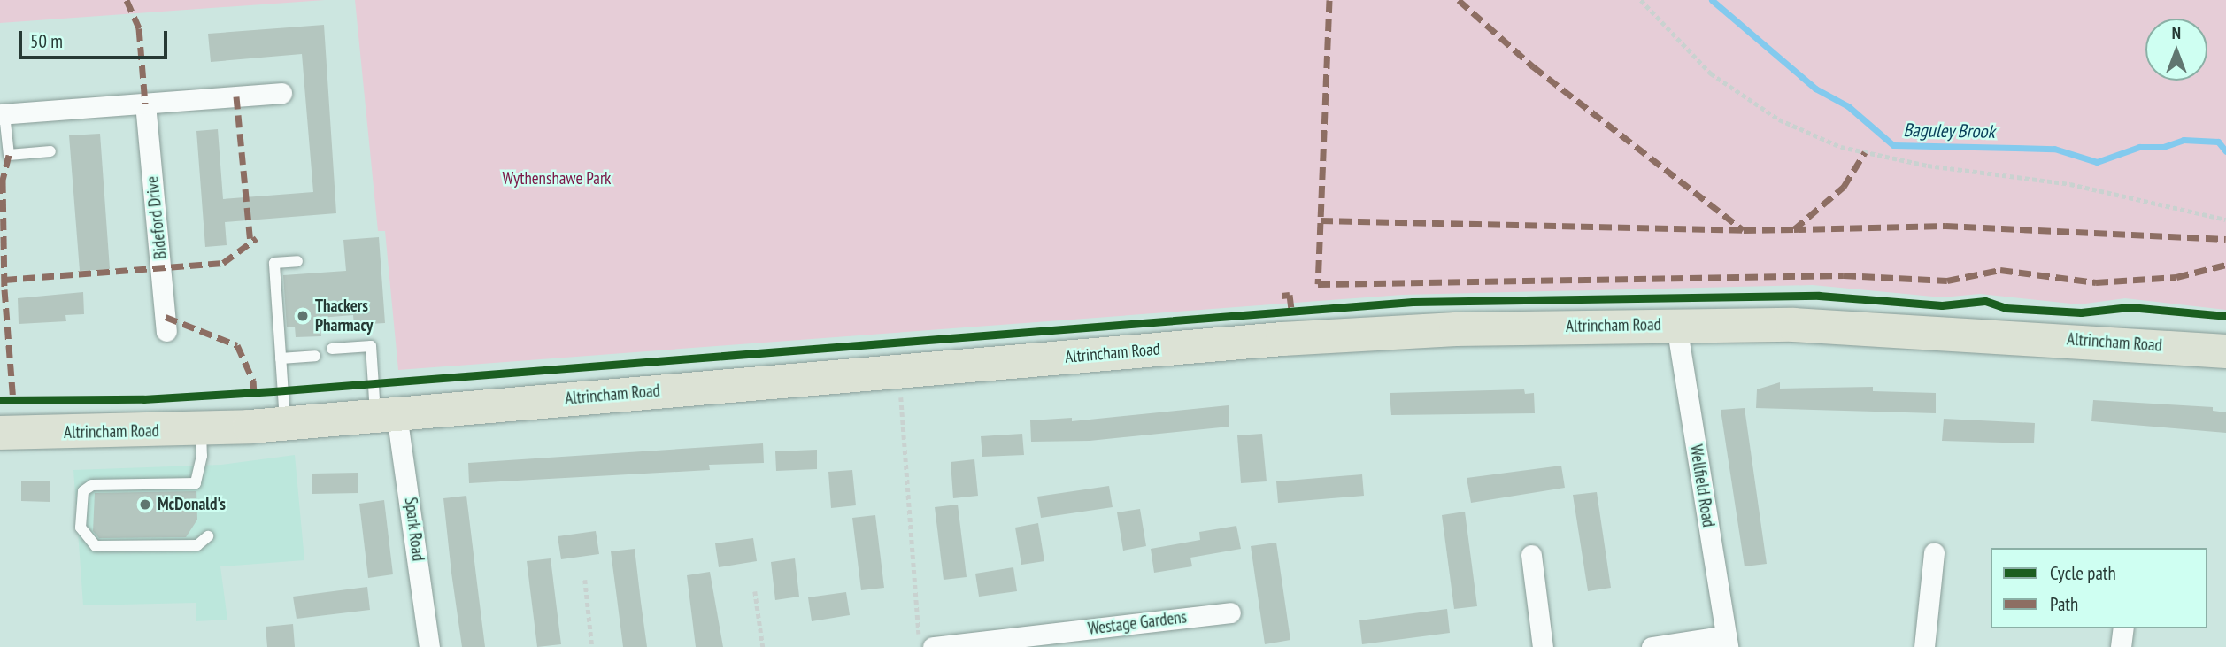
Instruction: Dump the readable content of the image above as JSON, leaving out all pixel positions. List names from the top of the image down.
{
  "streets": {
    "highway": ["Altrincham Road"],
    "street": [
      "Bideford Drive",
      "Wellfield Road",
      "Spark Road",
      "Westage Gardens"
    ]
  },
  "crossings": [
    ["Altrincham Road", "Wellfield Road"],
    ["Altrincham Road", "Spark Road"]
  ],
  "water": ["Baguley Brook"],
  "parks": ["Wythenshawe Park"],
  "places": ["Thackers Pharmacy", "McDonald's"],
  "legend": ["Cycle path", "Path"],
  "scale_bar": "50 m",
  "north": "top"
}
